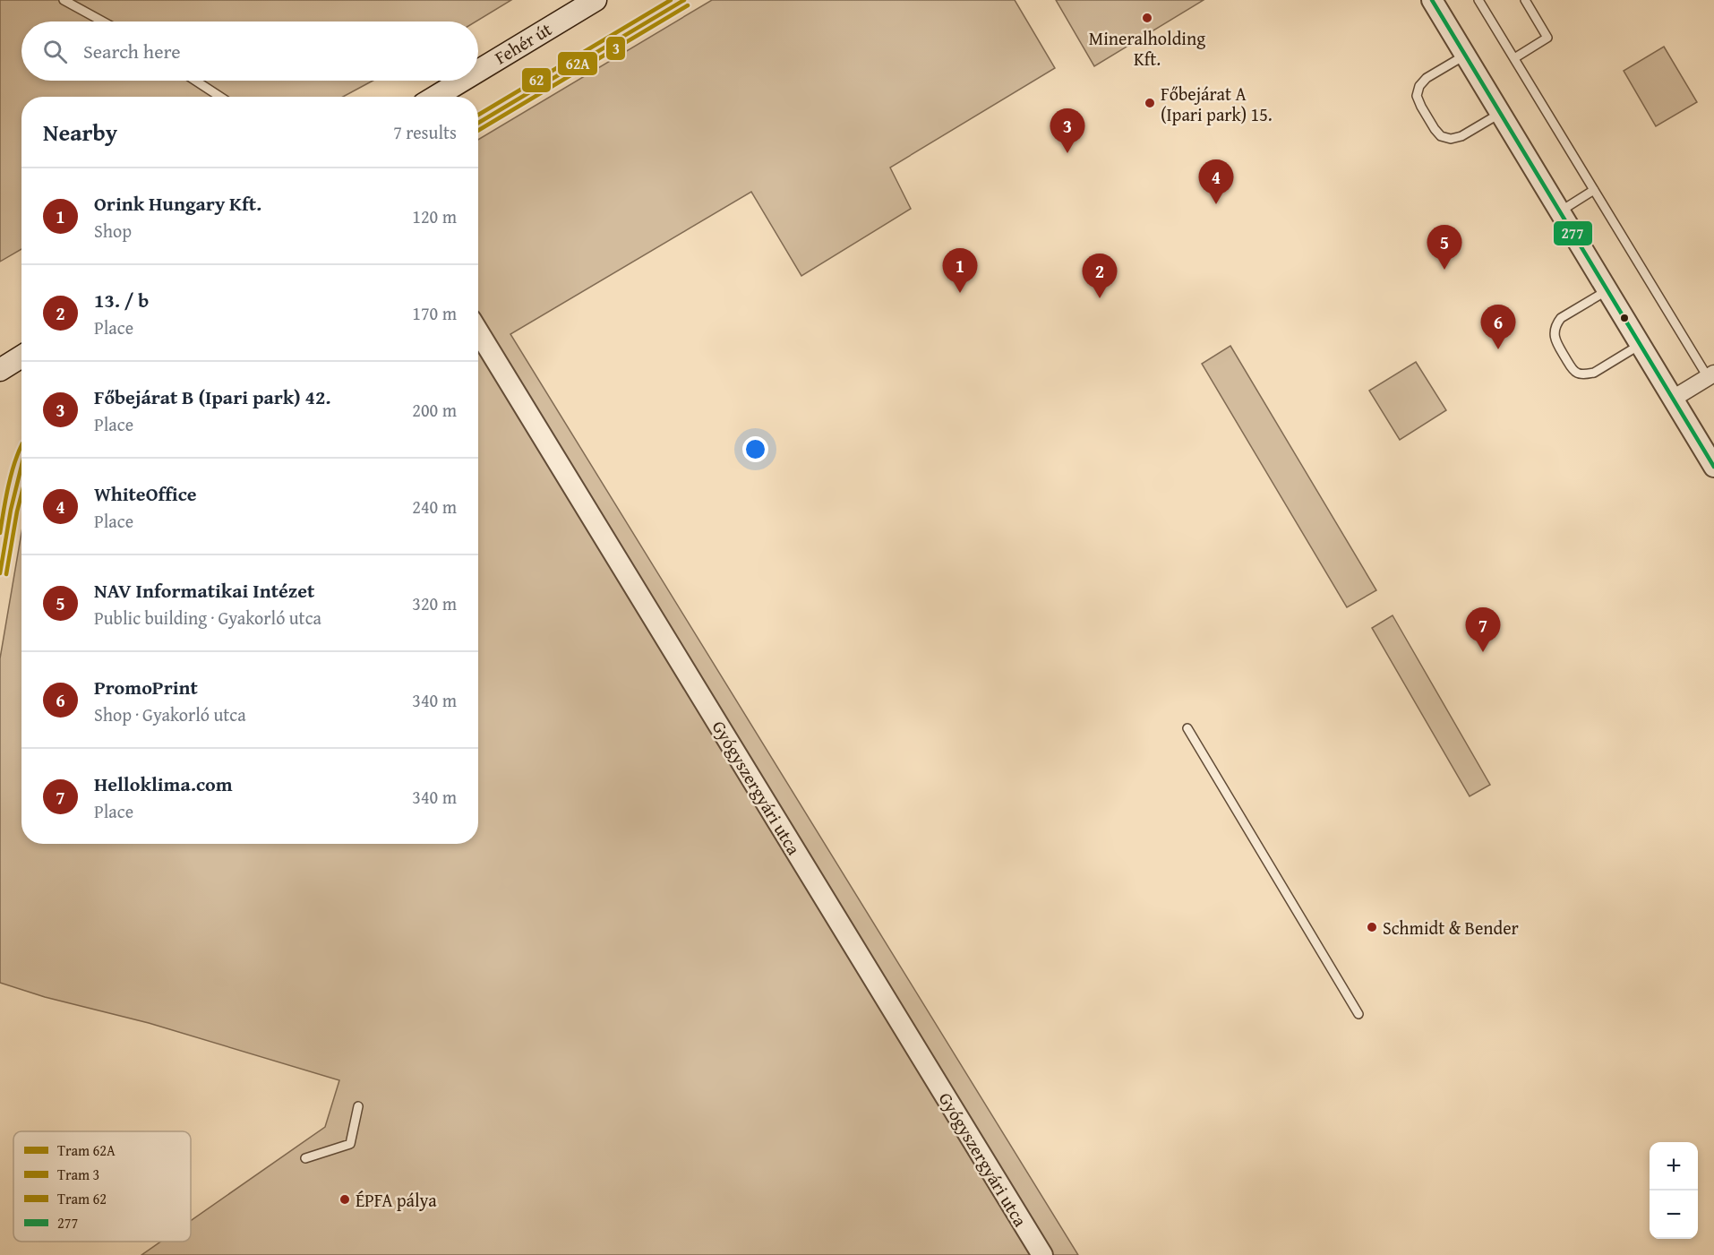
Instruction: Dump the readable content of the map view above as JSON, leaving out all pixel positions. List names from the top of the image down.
{
  "streets": {
    "main road": ["Fehér út"],
    "street": ["Gyógyszergyári utca"]
  },
  "places": [
    "Mineralholding Kft.",
    "Főbejárat A (Ipari park) 15.",
    "Schmidt & Bender",
    "ÉPFA pálya"
  ],
  "lines": [
    "tram line 62A",
    "tram line 62",
    "transit line 277",
    "tram line 3"
  ],
  "legend": [
    "Tram 62A",
    "Tram 3",
    "Tram 62",
    "277"
  ],
  "page": {
    "search": "Search here",
    "heading": ["Nearby", "7 results"],
    "pins": [
      "3",
      "4",
      "5",
      "1",
      "2",
      "6",
      "7"
    ],
    "list": [
      {
        "mark": "1",
        "name": "Orink Hungary Kft.",
        "note": "Shop",
        "value": "120 m"
      },
      {
        "mark": "2",
        "name": "13. / b",
        "note": "Place",
        "value": "170 m"
      },
      {
        "mark": "3",
        "name": "Főbejárat B (Ipari park) 42.",
        "note": "Place",
        "value": "200 m"
      },
      {
        "mark": "4",
        "name": "WhiteOffice",
        "note": "Place",
        "value": "240 m"
      },
      {
        "mark": "5",
        "name": "NAV Informatikai Intézet",
        "note": "Public building · Gyakorló utca",
        "value": "320 m"
      },
      {
        "mark": "6",
        "name": "PromoPrint",
        "note": "Shop · Gyakorló utca",
        "value": "340 m"
      },
      {
        "mark": "7",
        "name": "Helloklima.com",
        "note": "Place",
        "value": "340 m"
      }
    ],
    "map_buttons": ["+", "−"]
  }
}
